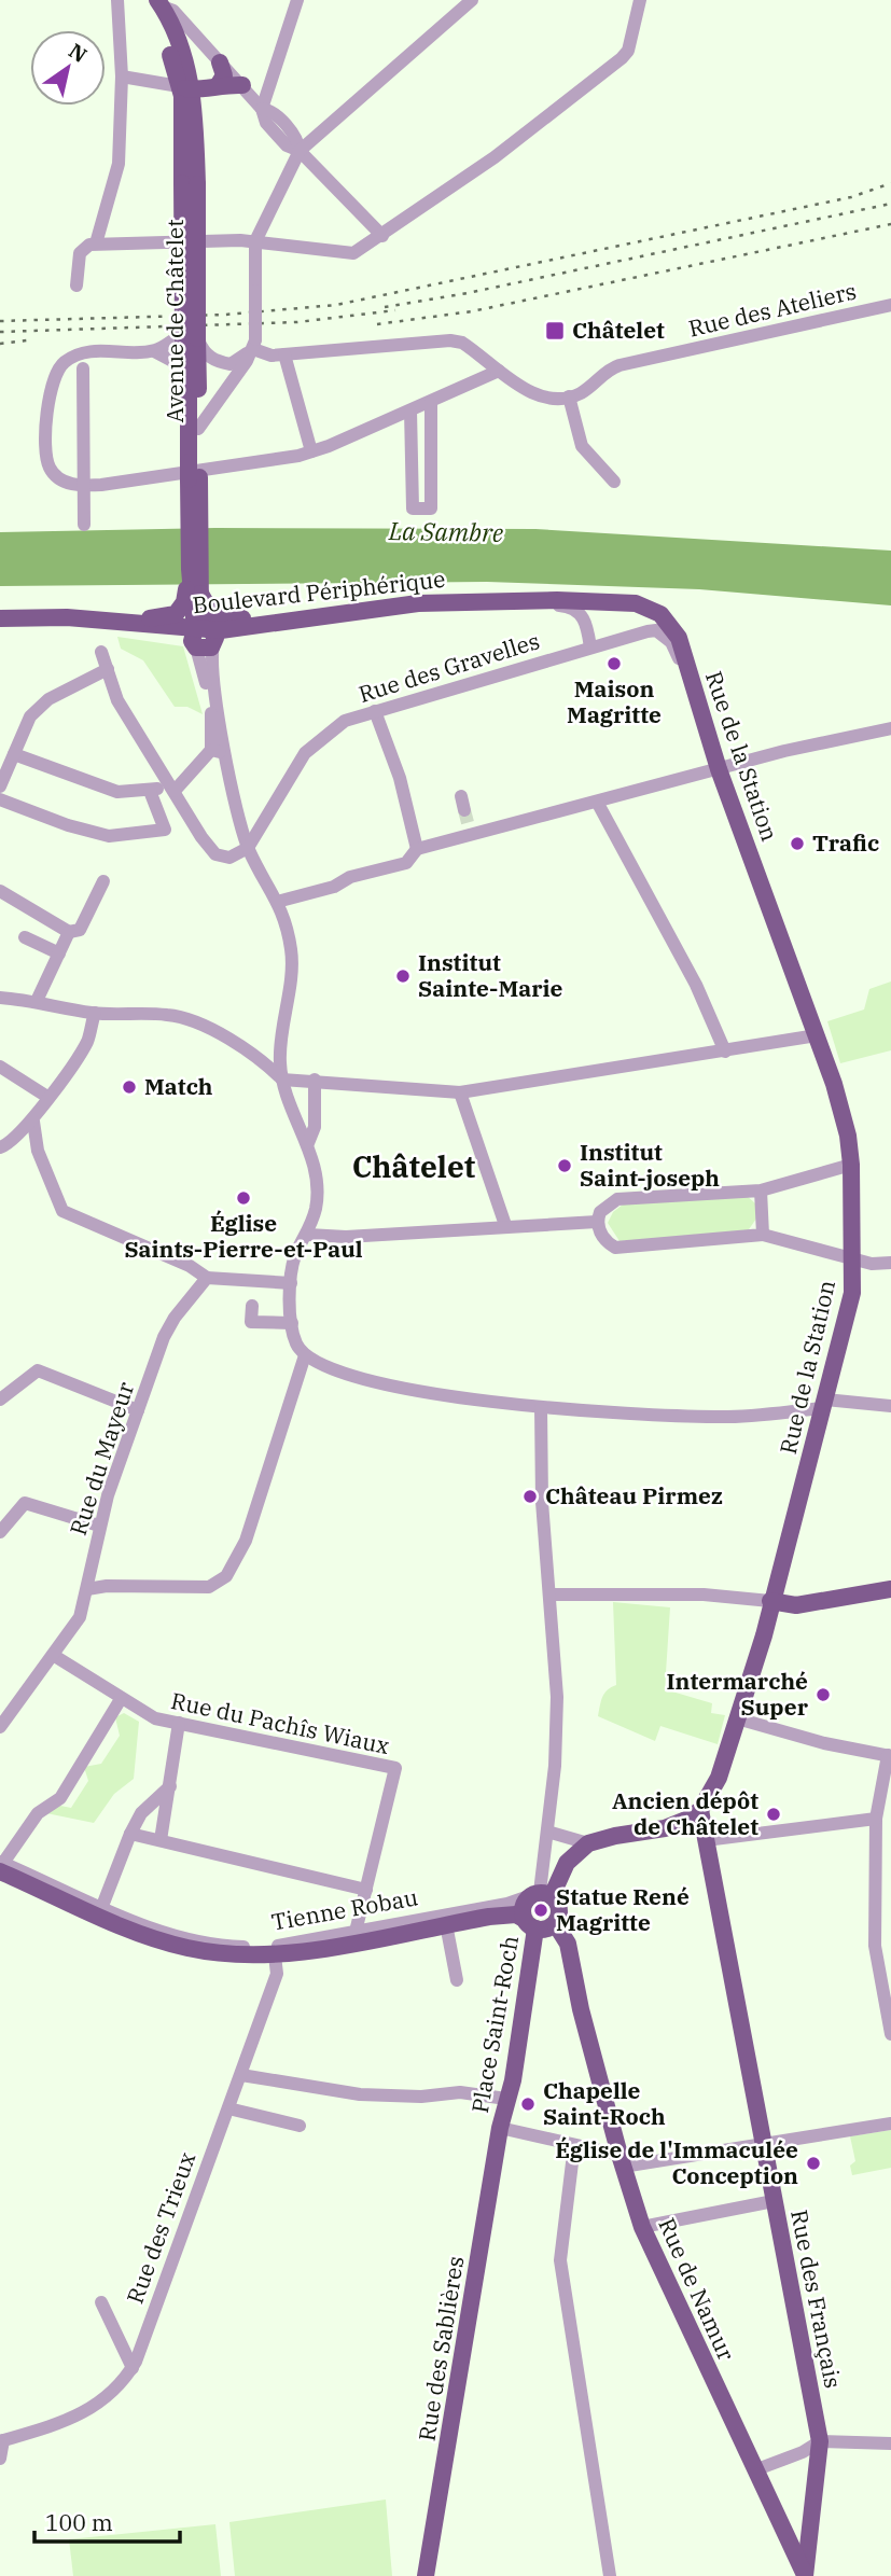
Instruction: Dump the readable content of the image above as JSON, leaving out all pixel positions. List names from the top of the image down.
{
  "streets": {
    "main road": [
      "Avenue de Châtelet",
      "Boulevard Périphérique",
      "Rue de la Station",
      "Tienne Robau",
      "Place Saint-Roch",
      "Rue de Namur",
      "Rue des Français",
      "Rue des Sablières"
    ],
    "street": [
      "Rue des Ateliers",
      "Rue des Gravelles",
      "Rue du Mayeur",
      "Rue du Pachîs Wiaux",
      "Rue des Trieux"
    ]
  },
  "crossings": [
    ["Avenue de Châtelet", "Boulevard Périphérique"],
    ["Avenue de Châtelet", "Rue des Gravelles"],
    ["Boulevard Périphérique", "Rue de la Station"],
    ["Rue des Gravelles", "Rue de la Station"],
    ["Rue de la Station", "Rue des Français"],
    ["Rue du Mayeur", "Rue du Pachîs Wiaux"],
    ["Rue du Pachîs Wiaux", "Tienne Robau"],
    ["Tienne Robau", "Place Saint-Roch"],
    ["Tienne Robau", "Rue des Trieux"],
    ["Tienne Robau", "Rue de Namur"],
    ["Place Saint-Roch", "Rue de Namur"],
    ["Place Saint-Roch", "Rue des Sablières"],
    ["Rue de Namur", "Rue des Français"]
  ],
  "districts": ["Châtelet"],
  "water": ["La Sambre"],
  "places": {
    "transit": ["Châtelet"],
    "other": [
      "Maison Magritte",
      "Trafic",
      "Institut Sainte-Marie",
      "Match",
      "Institut Saint-joseph",
      "Église Saints-Pierre-et-Paul",
      "Château Pirmez",
      "Intermarché Super",
      "Ancien dépôt de Châtelet",
      "Statue René Magritte",
      "Chapelle Saint-Roch",
      "Église de l'Immaculée Conception"
    ]
  },
  "scale_bar": "100 m",
  "north": "top right"
}
